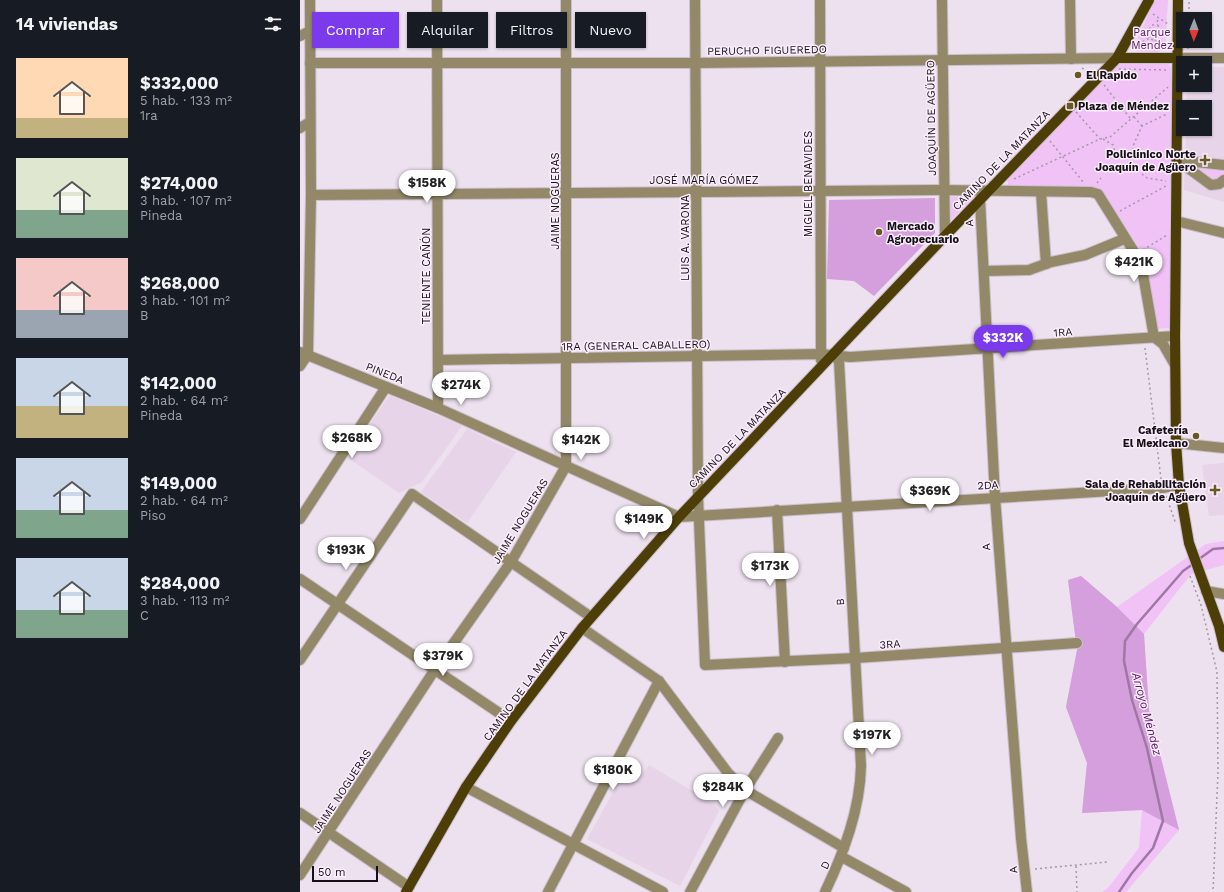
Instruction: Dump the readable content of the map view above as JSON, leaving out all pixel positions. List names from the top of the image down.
{
  "streets": {
    "main road": ["PERUCHO FIGUEREDO", "CAMINO DE LA MATANZA"],
    "street": [
      "JOAQUÍN DE AGÜERO",
      "JOSÉ MARÍA GÓMEZ",
      "MIGUEL BENAVIDES",
      "JAIME NOGUERAS",
      "A",
      "LUIS A. VARONA",
      "TENIENTE CAÑÓN",
      "1RA",
      "1RA (GENERAL CABALLERO)",
      "PINEDA",
      "2DA",
      "B",
      "3RA",
      "D"
    ]
  },
  "crossings": [
    ["PERUCHO FIGUEREDO", "JOAQUÍN DE AGÜERO"],
    ["PERUCHO FIGUEREDO", "CAMINO DE LA MATANZA"],
    ["PERUCHO FIGUEREDO", "MIGUEL BENAVIDES"],
    ["PERUCHO FIGUEREDO", "JAIME NOGUERAS"],
    ["PERUCHO FIGUEREDO", "LUIS A. VARONA"],
    ["PERUCHO FIGUEREDO", "TENIENTE CAÑÓN"],
    ["JOAQUÍN DE AGÜERO", "CAMINO DE LA MATANZA"],
    ["JOAQUÍN DE AGÜERO", "JOSÉ MARÍA GÓMEZ"],
    ["CAMINO DE LA MATANZA", "JOSÉ MARÍA GÓMEZ"],
    ["CAMINO DE LA MATANZA", "MIGUEL BENAVIDES"],
    ["CAMINO DE LA MATANZA", "A"],
    ["CAMINO DE LA MATANZA", "LUIS A. VARONA"],
    ["CAMINO DE LA MATANZA", "1RA"],
    ["CAMINO DE LA MATANZA", "1RA (GENERAL CABALLERO)"],
    ["CAMINO DE LA MATANZA", "PINEDA"],
    ["CAMINO DE LA MATANZA", "2DA"],
    ["CAMINO DE LA MATANZA", "B"],
    ["JOSÉ MARÍA GÓMEZ", "MIGUEL BENAVIDES"],
    ["JOSÉ MARÍA GÓMEZ", "JAIME NOGUERAS"],
    ["JOSÉ MARÍA GÓMEZ", "LUIS A. VARONA"],
    ["JOSÉ MARÍA GÓMEZ", "TENIENTE CAÑÓN"],
    ["MIGUEL BENAVIDES", "1RA (GENERAL CABALLERO)"],
    ["JAIME NOGUERAS", "1RA (GENERAL CABALLERO)"],
    ["JAIME NOGUERAS", "PINEDA"],
    ["A", "1RA"],
    ["A", "2DA"],
    ["A", "3RA"],
    ["LUIS A. VARONA", "1RA (GENERAL CABALLERO)"],
    ["LUIS A. VARONA", "2DA"],
    ["LUIS A. VARONA", "3RA"],
    ["TENIENTE CAÑÓN", "1RA (GENERAL CABALLERO)"],
    ["TENIENTE CAÑÓN", "PINEDA"],
    ["1RA", "1RA (GENERAL CABALLERO)"],
    ["1RA", "B"],
    ["1RA (GENERAL CABALLERO)", "B"],
    ["PINEDA", "2DA"],
    ["2DA", "B"],
    ["B", "3RA"],
    ["B", "D"]
  ],
  "water": ["Arroyo Méndez"],
  "parks": ["Parque Mendez"],
  "places": {
    "other": ["El Rapido", "Mercado Agropecuario", "Cafetería El Mexicano"],
    "transit": ["Plaza de Méndez"],
    "health": ["Policlínico Norte Joaquín de Agüero", "Sala de Rehabilitación Joaquín de Agüero"]
  },
  "scale_bar": "50 m",
  "north": "bottom",
  "page": {
    "heading": "14 viviendas",
    "map_buttons": ["+", "−"],
    "chip": [
      "Comprar",
      "Alquilar",
      "Filtros",
      "Nuevo"
    ],
    "list": [
      {
        "name": "$332,000",
        "note": "5 hab. · 133 m² · 1ra"
      },
      {
        "name": "$274,000",
        "note": "3 hab. · 107 m² · Pineda"
      },
      {
        "name": "$268,000",
        "note": "3 hab. · 101 m² · B"
      },
      {
        "name": "$142,000",
        "note": "2 hab. · 64 m² · Pineda"
      },
      {
        "name": "$149,000",
        "note": "2 hab. · 64 m² · Piso"
      },
      {
        "name": "$284,000",
        "note": "3 hab. · 113 m² · C"
      }
    ],
    "price": [
      "$158K",
      "$421K",
      "$332K",
      "$274K",
      "$268K",
      "$142K",
      "$369K",
      "$149K",
      "$193K",
      "$173K",
      "$379K",
      "$197K",
      "$180K",
      "$284K"
    ],
    "scale": "50 m"
  }
}
